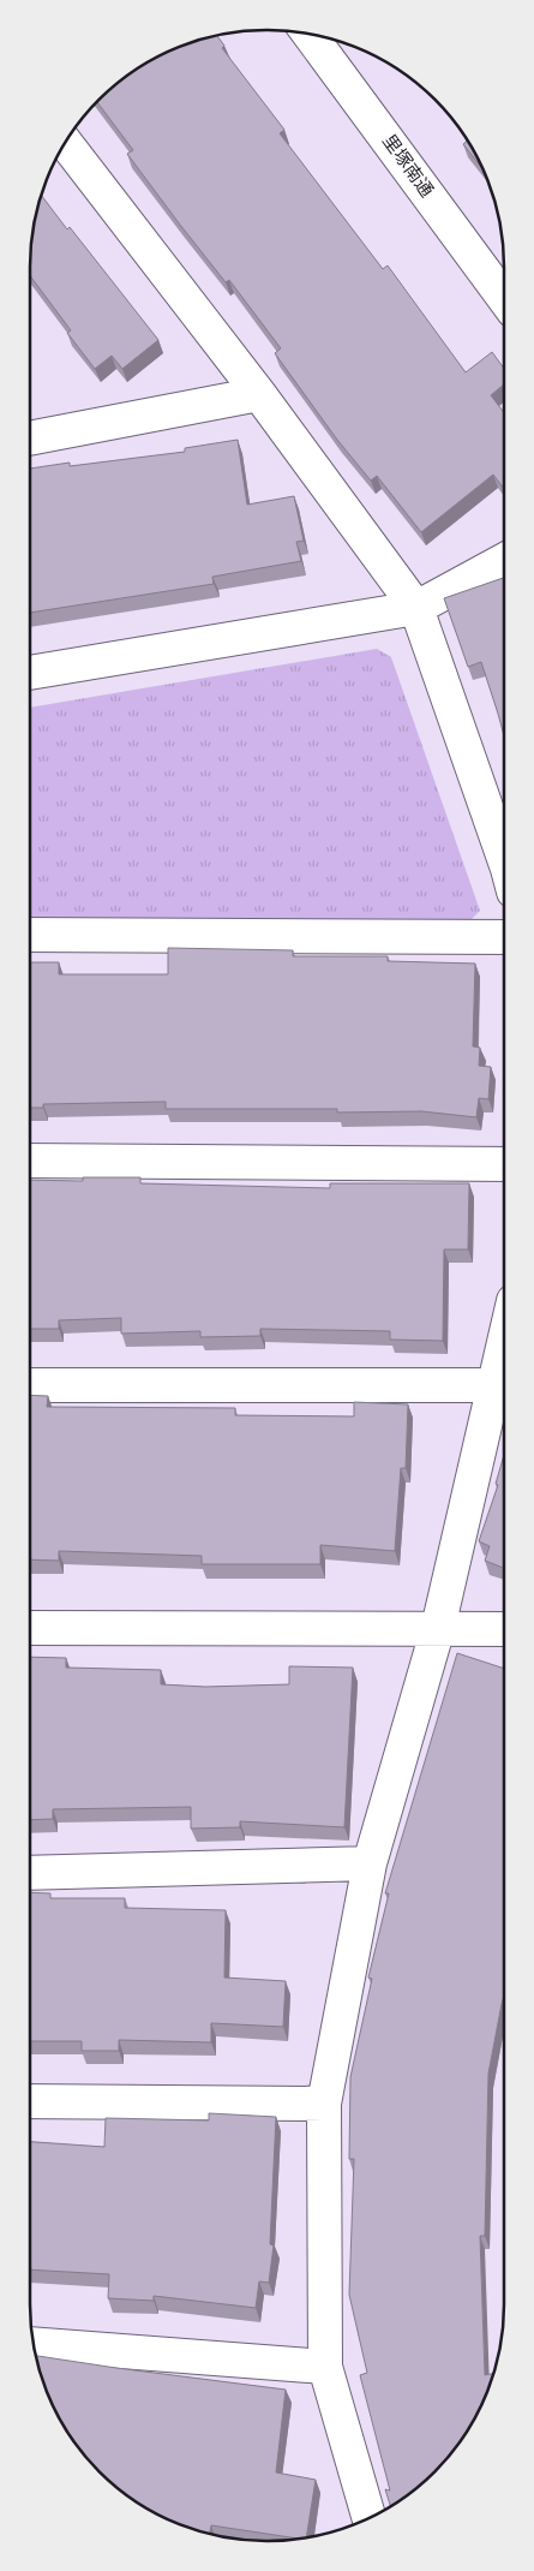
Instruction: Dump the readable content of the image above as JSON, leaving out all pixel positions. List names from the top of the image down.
{
  "streets": {
    "street": ["里塚南通"]
  }
}
